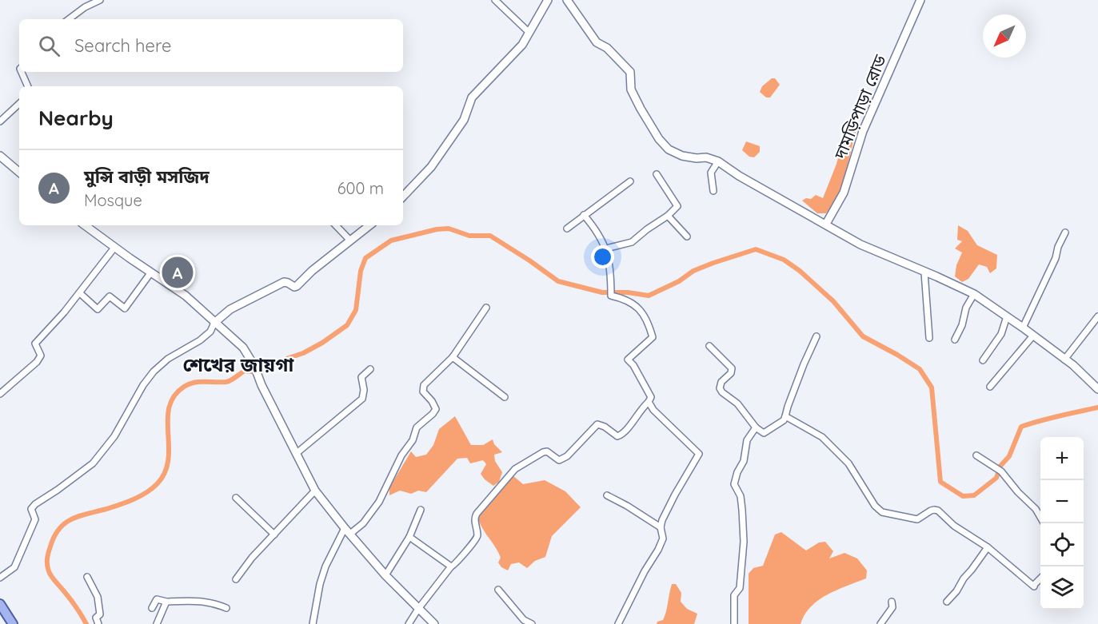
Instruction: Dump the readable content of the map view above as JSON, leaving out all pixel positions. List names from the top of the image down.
{
  "streets": {
    "main road": ["দামড়িপাড়া রোড"]
  },
  "districts": ["শেখের জায়গা"],
  "north": "bottom left",
  "page": {
    "search": "Search here",
    "heading": "Nearby",
    "list": [
      {
        "mark": "A",
        "name": "মুন্সি বাড়ী মসজিদ",
        "note": "Mosque",
        "value": "600 m"
      }
    ],
    "pins": "A",
    "map_buttons": ["+", "−"]
  }
}
